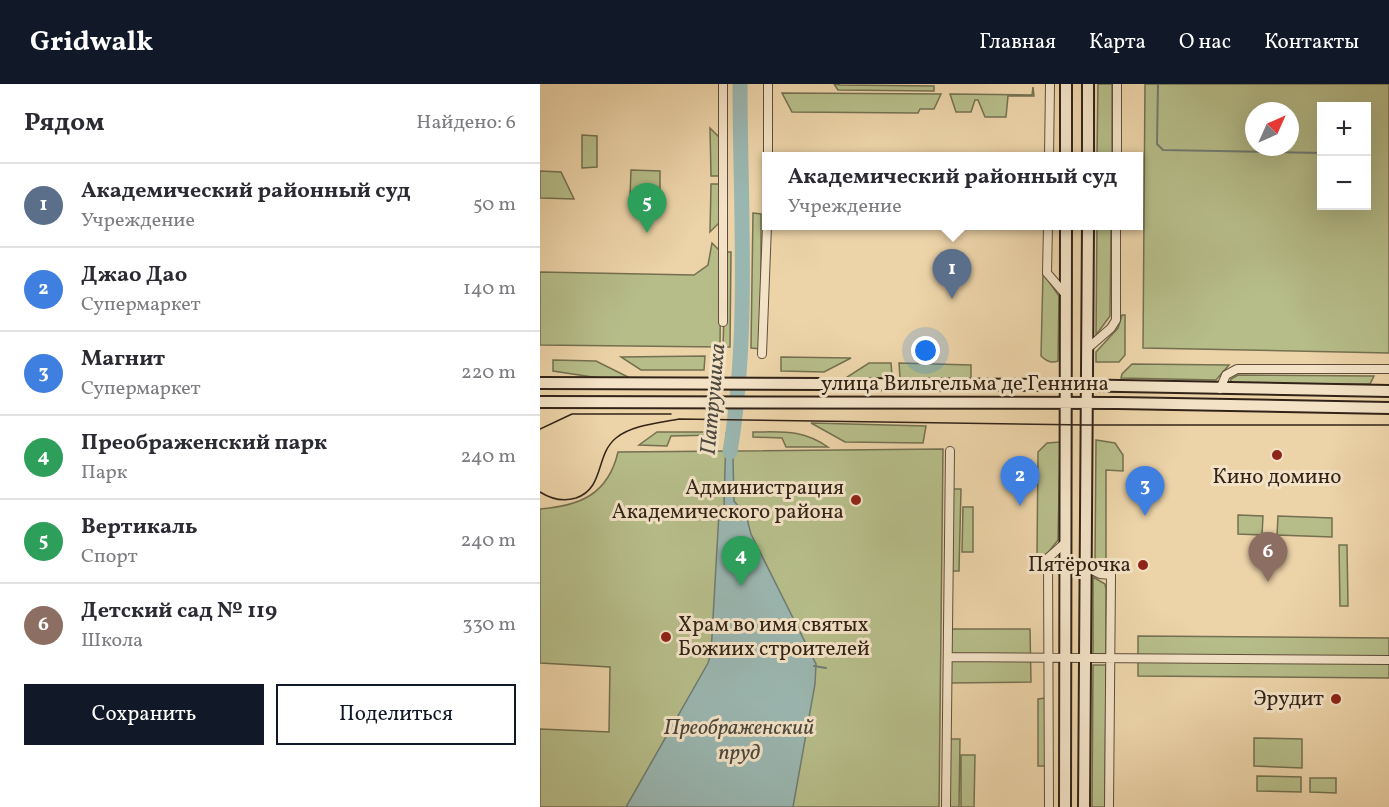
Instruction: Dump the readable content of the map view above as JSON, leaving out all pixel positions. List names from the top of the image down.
{
  "streets": {
    "street": ["улица Вильгельма де Геннина"]
  },
  "water": ["Патрушиха", "Преображенский пруд"],
  "places": [
    "Кино домино",
    "Администрация Академического района",
    "Пятёрочка",
    "Храм во имя святых Божиих строителей",
    "Эрудит"
  ],
  "north": "top right",
  "page": {
    "header": "Gridwalk",
    "nav": [
      "Главная",
      "Карта",
      "О нас",
      "Контакты"
    ],
    "heading": ["Рядом", "Найдено: 6"],
    "map_buttons": ["+", "−"],
    "popup": ["Академический районный суд", "Учреждение"],
    "list": [
      {
        "mark": "1",
        "name": "Академический районный суд",
        "note": "Учреждение",
        "value": "50 m"
      },
      {
        "mark": "2",
        "name": "Джао Дао",
        "note": "Супермаркет",
        "value": "140 m"
      },
      {
        "mark": "3",
        "name": "Магнит",
        "note": "Супермаркет",
        "value": "220 m"
      },
      {
        "mark": "4",
        "name": "Преображенский парк",
        "note": "Парк",
        "value": "240 m"
      },
      {
        "mark": "5",
        "name": "Вертикаль",
        "note": "Спорт",
        "value": "240 m"
      },
      {
        "mark": "6",
        "name": "Детский сад № 119",
        "note": "Школа",
        "value": "330 m"
      }
    ],
    "pins": [
      "5",
      "1",
      "2",
      "3",
      "6",
      "4"
    ],
    "buttons": ["Сохранить", "Поделиться"]
  }
}
